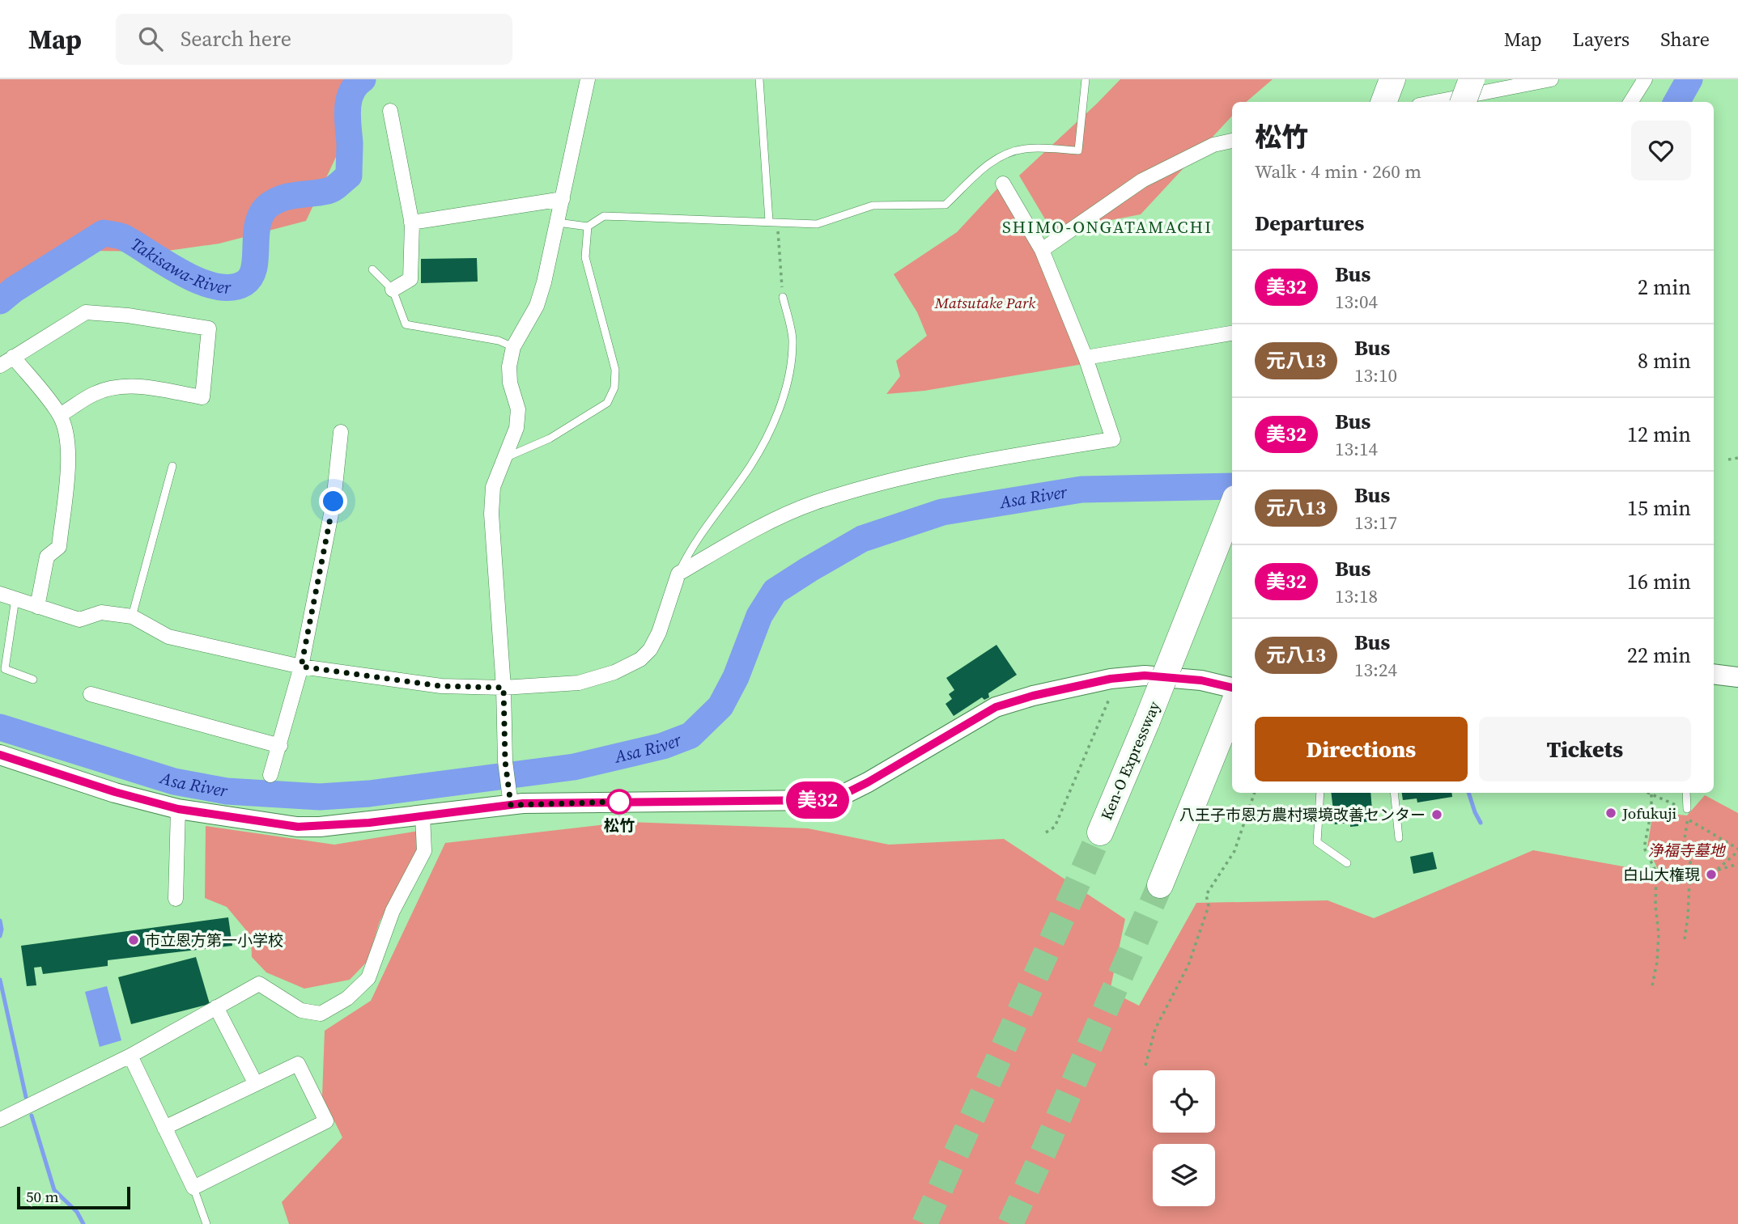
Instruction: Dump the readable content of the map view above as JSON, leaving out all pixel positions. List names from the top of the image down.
{
  "streets": {
    "highway": ["Ken-O Expressway"]
  },
  "districts": ["SHIMO-ONGATAMACHI"],
  "water": ["Takisawa-River", "Asa River"],
  "parks": ["Matsutake Park", "浄福寺墓地"],
  "places": [
    "松竹",
    "Jofukuji",
    "八王子市恩方農村環境改善センター",
    "白山大権現",
    "市立恩方第一小学校"
  ],
  "lines": ["bus line 美32"],
  "scale_bar": "50 m",
  "page": {
    "header": "Map",
    "search": "Search here",
    "nav": ["Map", "Layers", "Share"],
    "on_map": "美32",
    "heading": [
      ["松竹", "Walk · 4 min · 260 m"],
      "Departures"
    ],
    "list": [
      {
        "mark": "美32",
        "name": "Bus",
        "note": "13:04",
        "value": "2 min"
      },
      {
        "mark": "元八13",
        "name": "Bus",
        "note": "13:10",
        "value": "8 min"
      },
      {
        "mark": "美32",
        "name": "Bus",
        "note": "13:14",
        "value": "12 min"
      },
      {
        "mark": "元八13",
        "name": "Bus",
        "note": "13:17",
        "value": "15 min"
      },
      {
        "mark": "美32",
        "name": "Bus",
        "note": "13:18",
        "value": "16 min"
      },
      {
        "mark": "元八13",
        "name": "Bus",
        "note": "13:24",
        "value": "22 min"
      }
    ],
    "buttons": ["Directions", "Tickets"],
    "scale": "50 m"
  }
}
